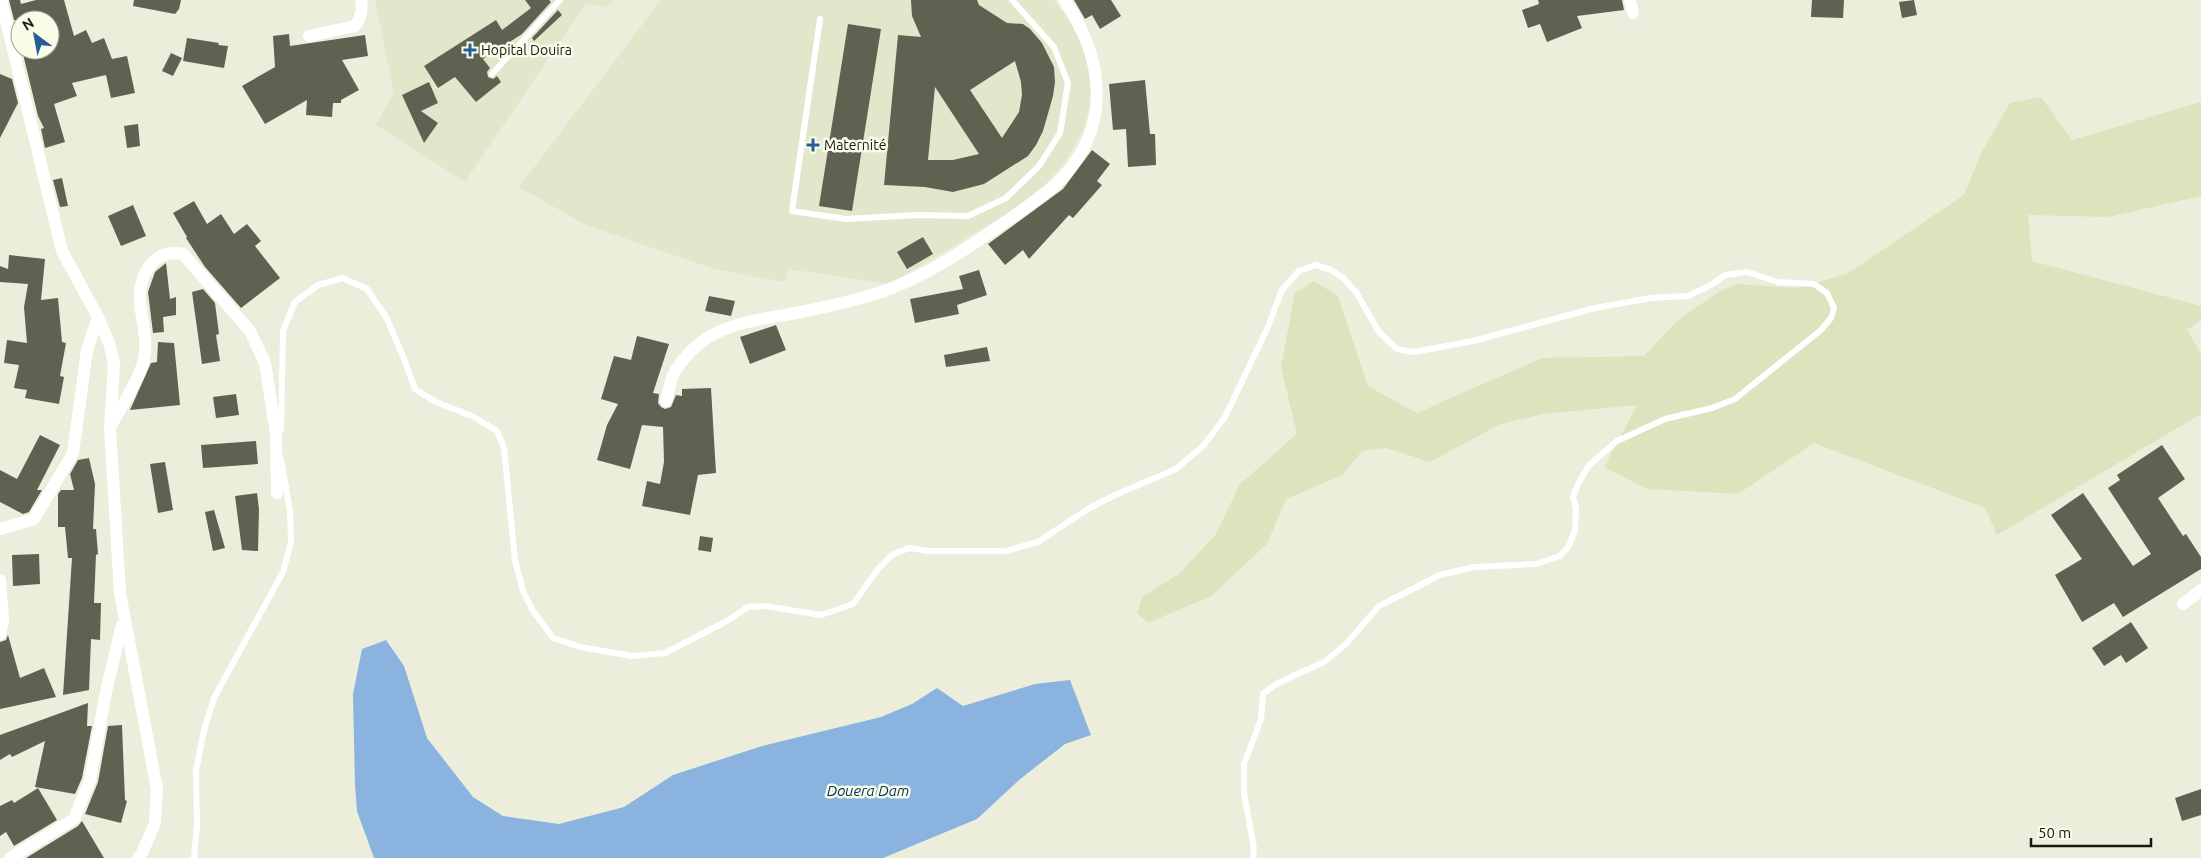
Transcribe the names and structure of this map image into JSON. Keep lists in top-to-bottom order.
{
  "water": ["Douera Dam"],
  "places": {
    "health": ["Hopital Douira", "Maternité"]
  },
  "scale_bar": "50 m",
  "north": "top left"
}
